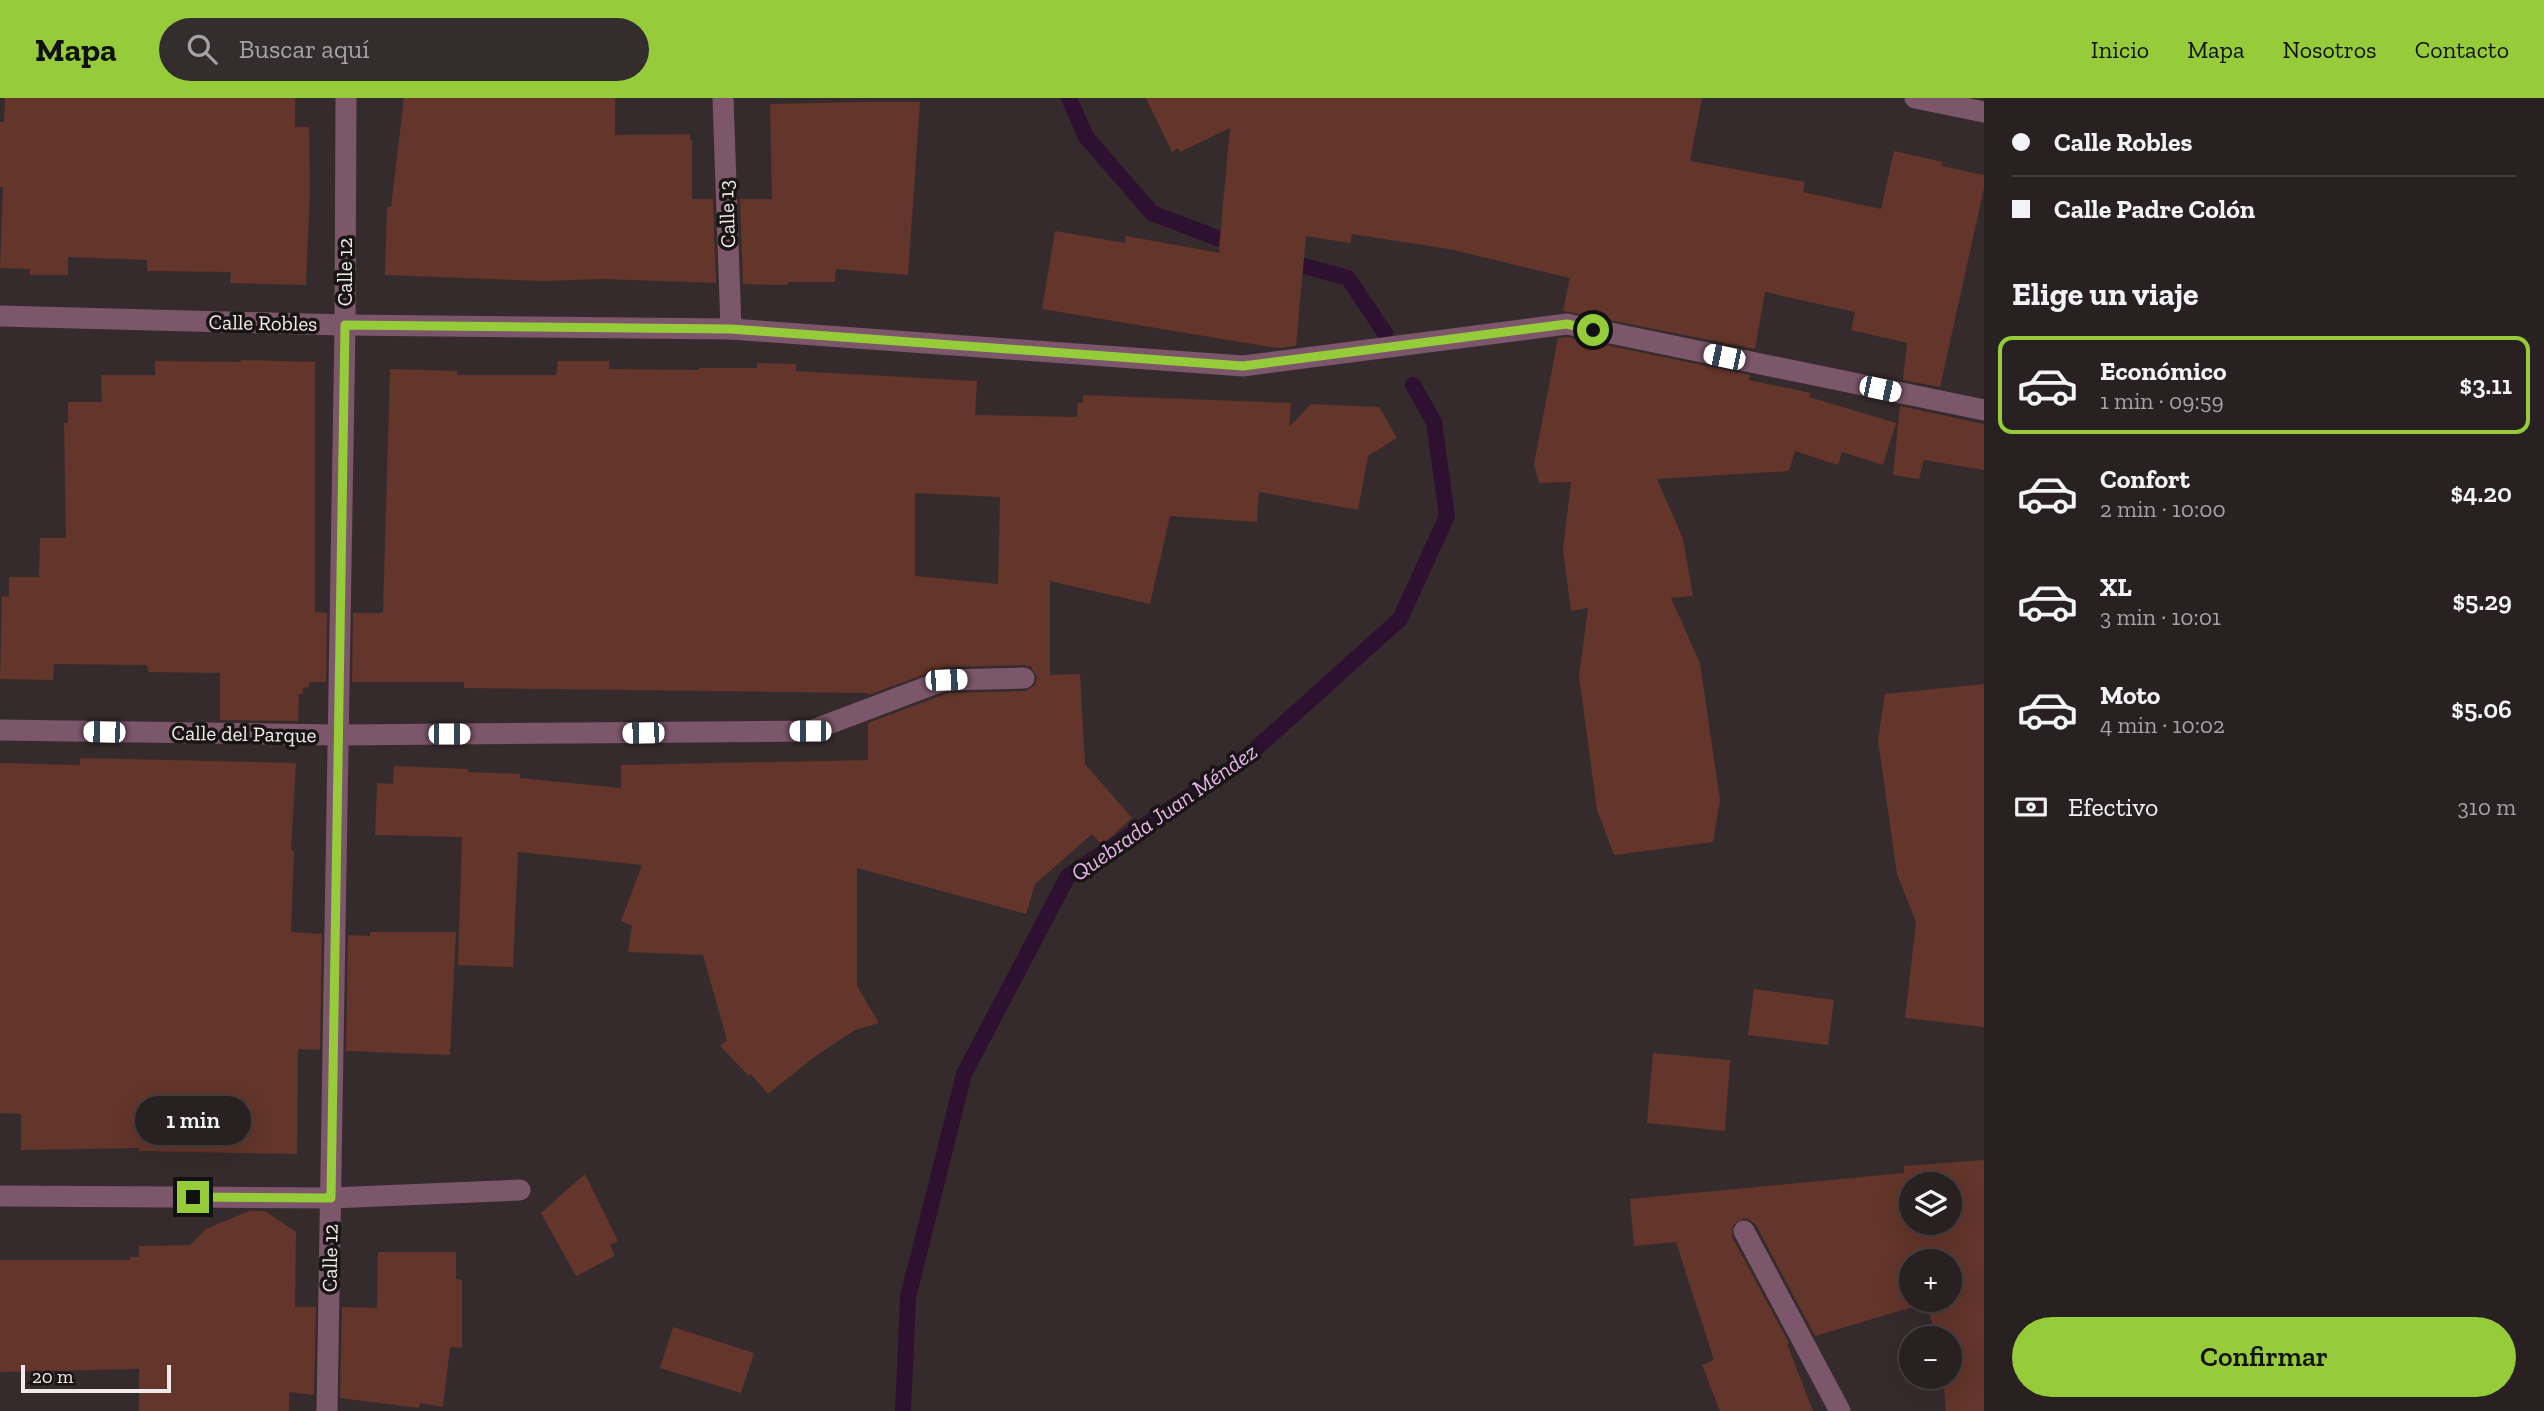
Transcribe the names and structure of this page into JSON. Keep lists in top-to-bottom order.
{
  "streets": {
    "street": [
      "Calle 13",
      "Calle 12",
      "Calle Robles",
      "Calle del Parque"
    ]
  },
  "crossings": [
    ["Calle 13", "Calle Robles"],
    ["Calle 12", "Calle Robles"],
    ["Calle 12", "Calle del Parque"]
  ],
  "water": ["Quebrada Juan Méndez"],
  "scale_bar": "20 m",
  "page": {
    "header": "Mapa",
    "search": "Buscar aquí",
    "nav": [
      "Inicio",
      "Mapa",
      "Nosotros",
      "Contacto"
    ],
    "banner": ["Calle Robles", "Calle Padre Colón"],
    "heading": "Elige un viaje",
    "list": [
      {
        "name": "Económico",
        "note": "1 min · 09:59",
        "value": "$3.11"
      },
      {
        "name": "Confort",
        "note": "2 min · 10:00",
        "value": "$4.20"
      },
      {
        "name": "XL",
        "note": "3 min · 10:01",
        "value": "$5.29"
      },
      {
        "name": "Moto",
        "note": "4 min · 10:02",
        "value": "$5.06"
      }
    ],
    "pay": ["Efectivo", "310 m"],
    "bubble": "1 min",
    "map_buttons": ["+", "−"],
    "buttons": "Confirmar",
    "scale": "20 m"
  }
}
